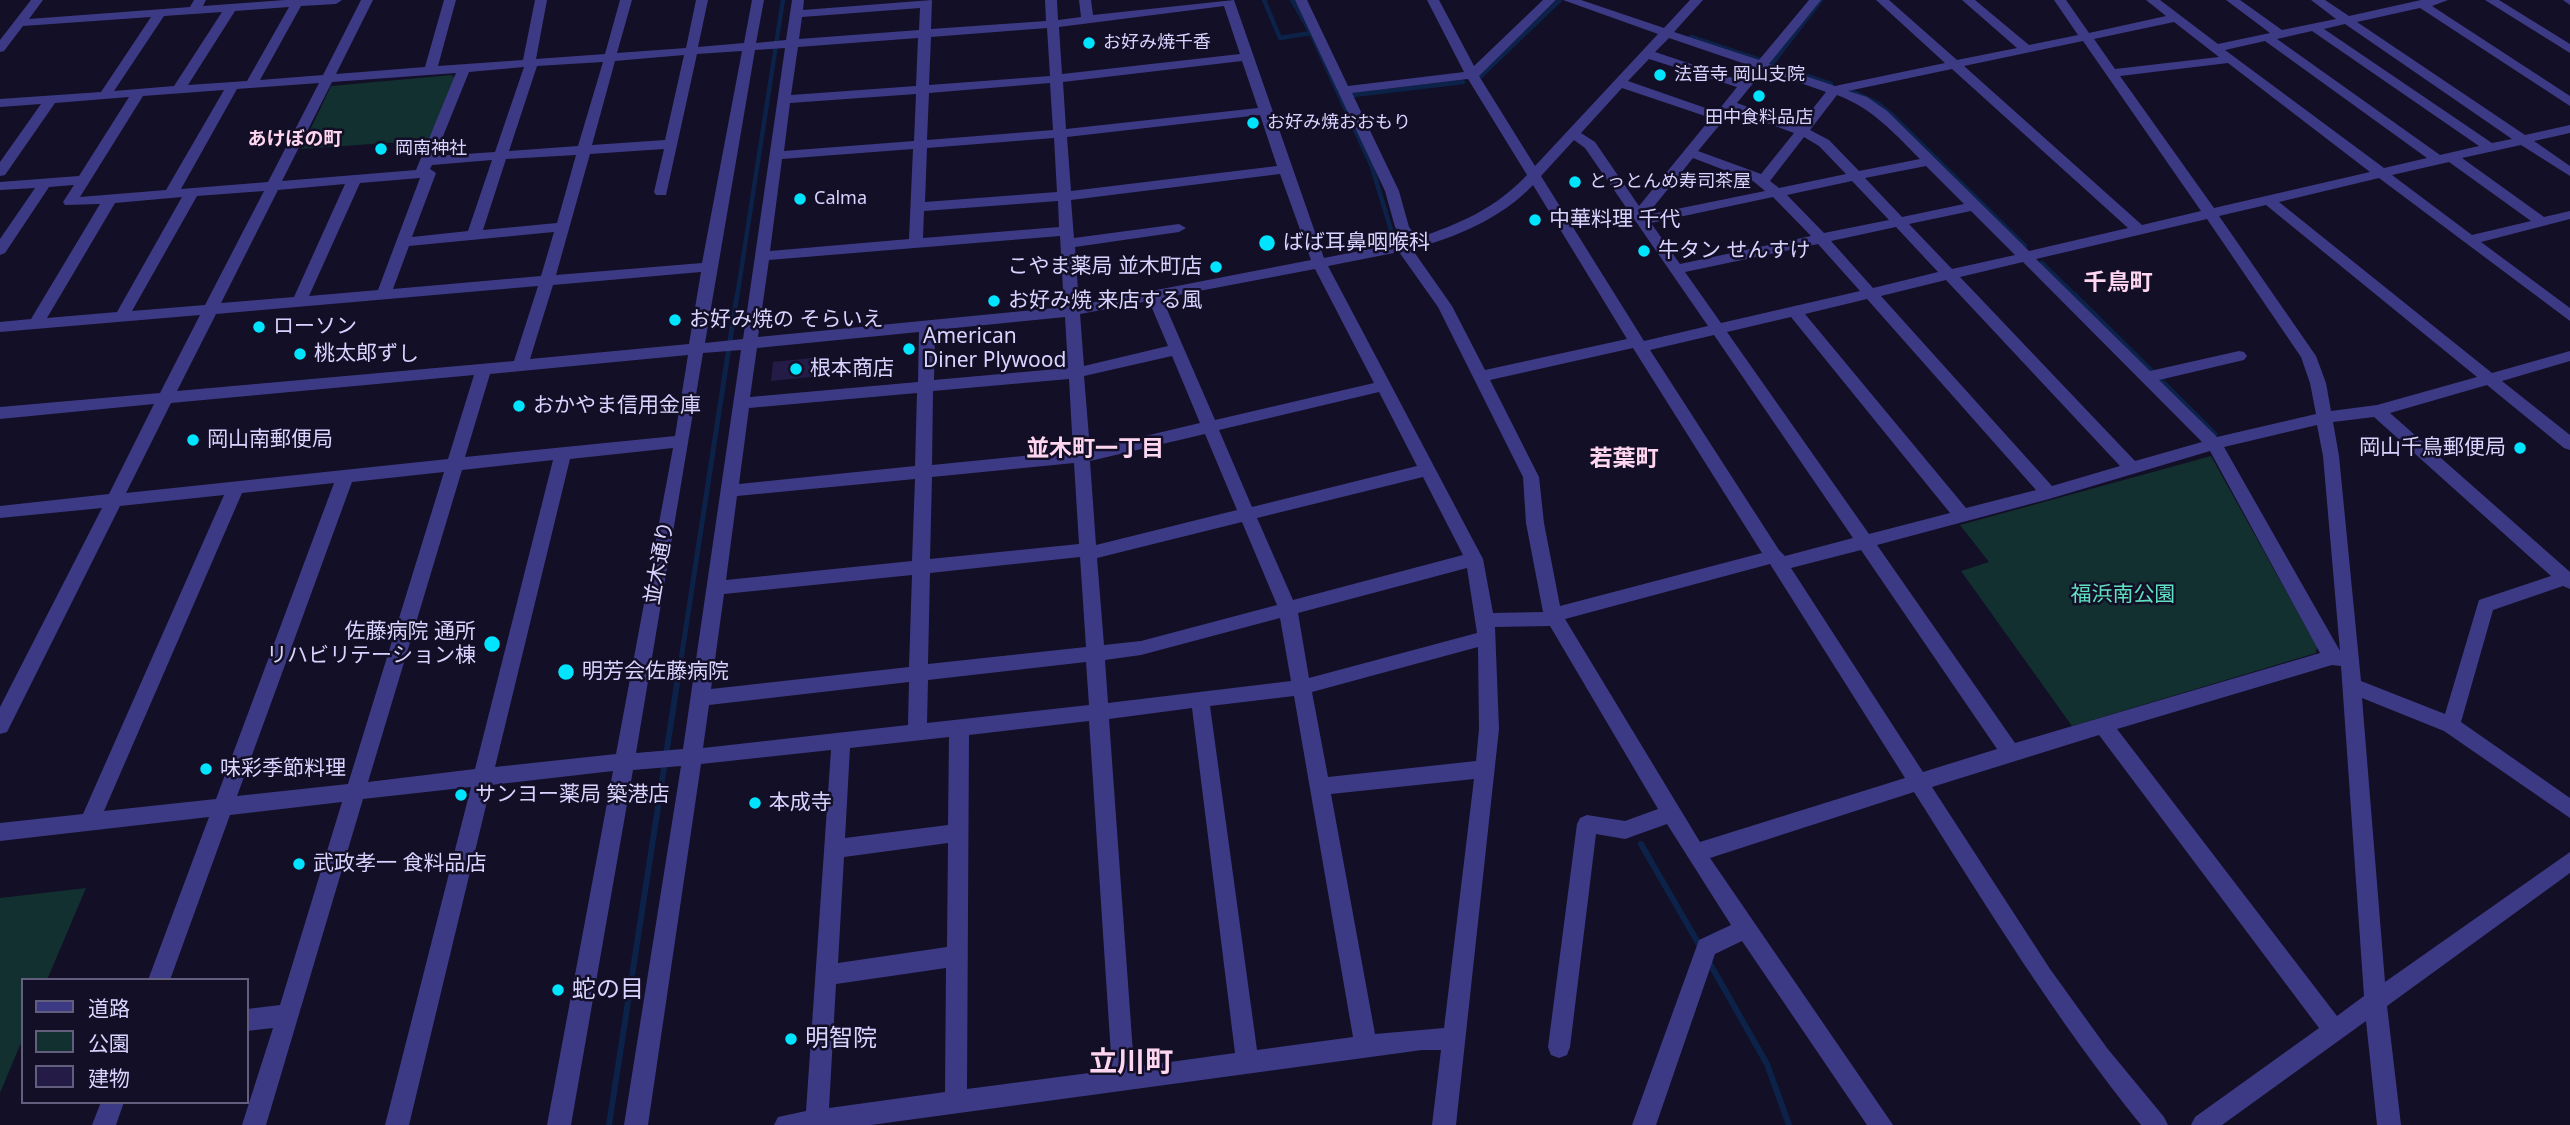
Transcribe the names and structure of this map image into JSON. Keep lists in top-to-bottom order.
{
  "streets": {
    "street": ["並木通り"]
  },
  "districts": [
    "あけぼの町",
    "千鳥町",
    "並木町一丁目",
    "若葉町",
    "立川町"
  ],
  "parks": ["福浜南公園"],
  "places": [
    "お好み焼千香",
    "法音寺 岡山支院",
    "田中食料品店",
    "お好み焼おおもり",
    "岡南神社",
    "とっとんめ寿司茶屋",
    "Calma",
    "中華料理 千代",
    "ばば耳鼻咽喉科",
    "牛タン せんすけ",
    "こやま薬局 並木町店",
    "お好み焼 来店する風",
    "お好み焼の そらいえ",
    "ローソン",
    "American Diner Plywood",
    "桃太郎ずし",
    "根本商店",
    "おかやま信用金庫",
    "岡山南郵便局",
    "岡山千鳥郵便局",
    "佐藤病院 通所 リハビリテーション棟",
    "明芳会佐藤病院",
    "味彩季節料理",
    "サンヨー薬局 築港店",
    "本成寺",
    "武政孝一 食料品店",
    "蛇の目",
    "明智院"
  ],
  "legend": ["道路", "公園", "建物"]
}
